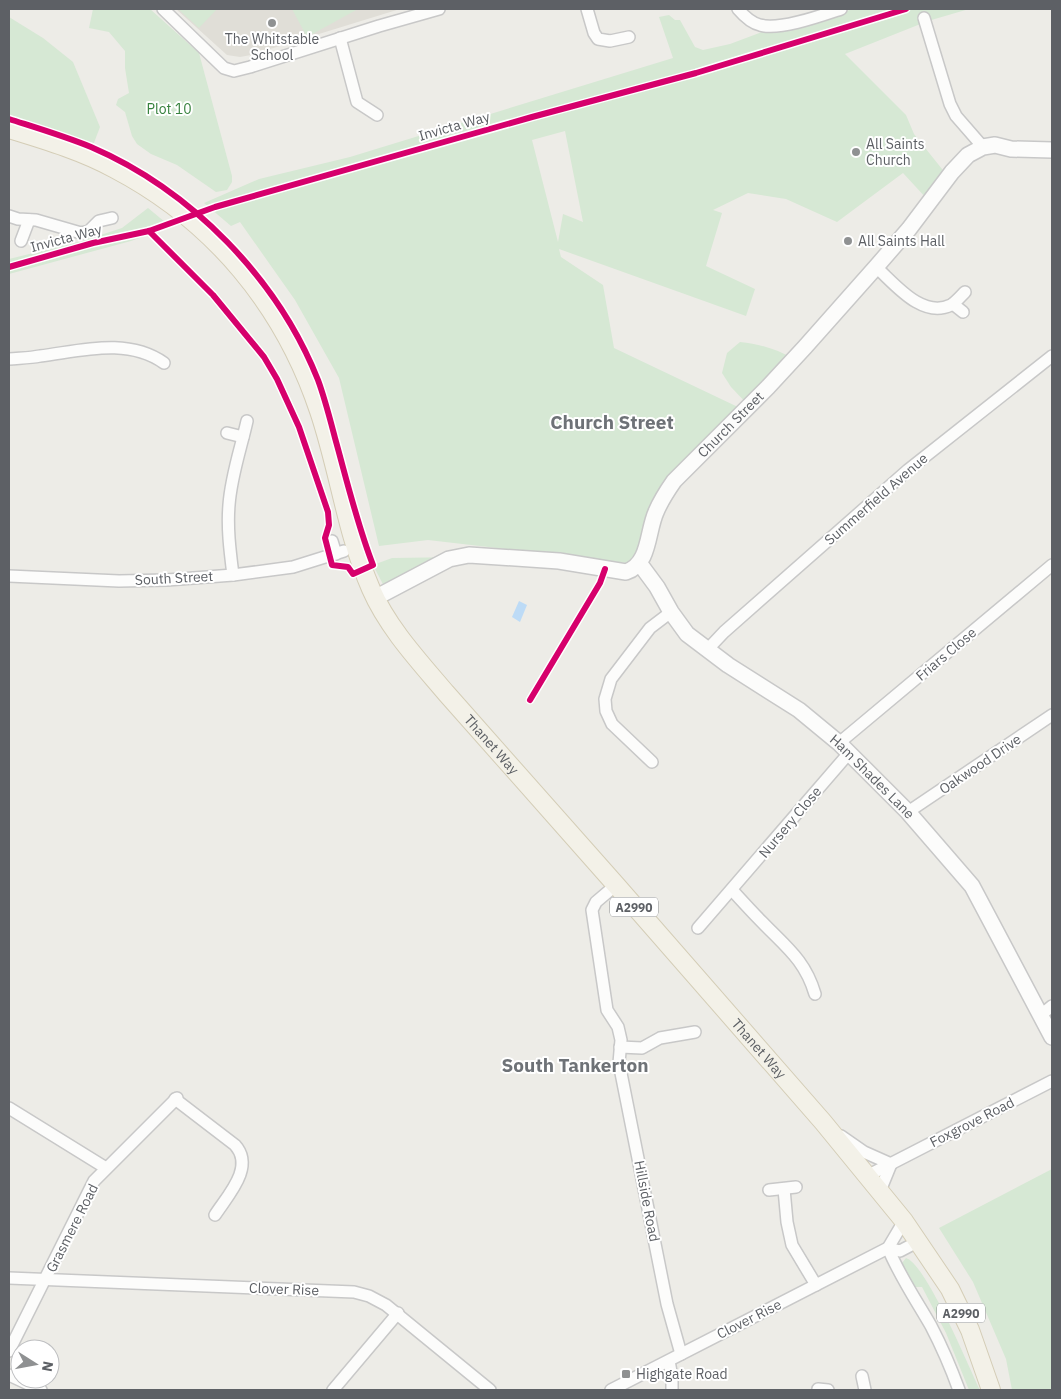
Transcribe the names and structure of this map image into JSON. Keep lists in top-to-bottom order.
{
  "streets": {
    "main road": ["Thanet Way", "A2990"],
    "street": [
      "Church Street",
      "Summerfield Avenue",
      "South Street",
      "Friars Close",
      "Oakwood Drive",
      "Ham Shades Lane",
      "Nursery Close",
      "Foxgrove Road",
      "Hillside Road",
      "Grasmere Road",
      "Clover Rise"
    ],
    "cycle path": ["Invicta Way"]
  },
  "crossings": [
    ["Church Street", "Ham Shades Lane"],
    ["Summerfield Avenue", "Ham Shades Lane"],
    ["Friars Close", "Ham Shades Lane"],
    ["Friars Close", "Nursery Close"],
    ["Thanet Way", "Foxgrove Road"],
    ["Thanet Way", "Hillside Road"],
    ["Thanet Way", "Clover Rise"],
    ["Oakwood Drive", "Ham Shades Lane"],
    ["Ham Shades Lane", "Nursery Close"],
    ["Hillside Road", "Clover Rise"],
    ["Grasmere Road", "Clover Rise"]
  ],
  "districts": ["Church Street", "South Tankerton"],
  "parks": ["Plot 10"],
  "places": {
    "other": ["The Whitstable School", "All Saints Church", "All Saints Hall"],
    "transit": ["Highgate Road"]
  },
  "north": "right"
}
